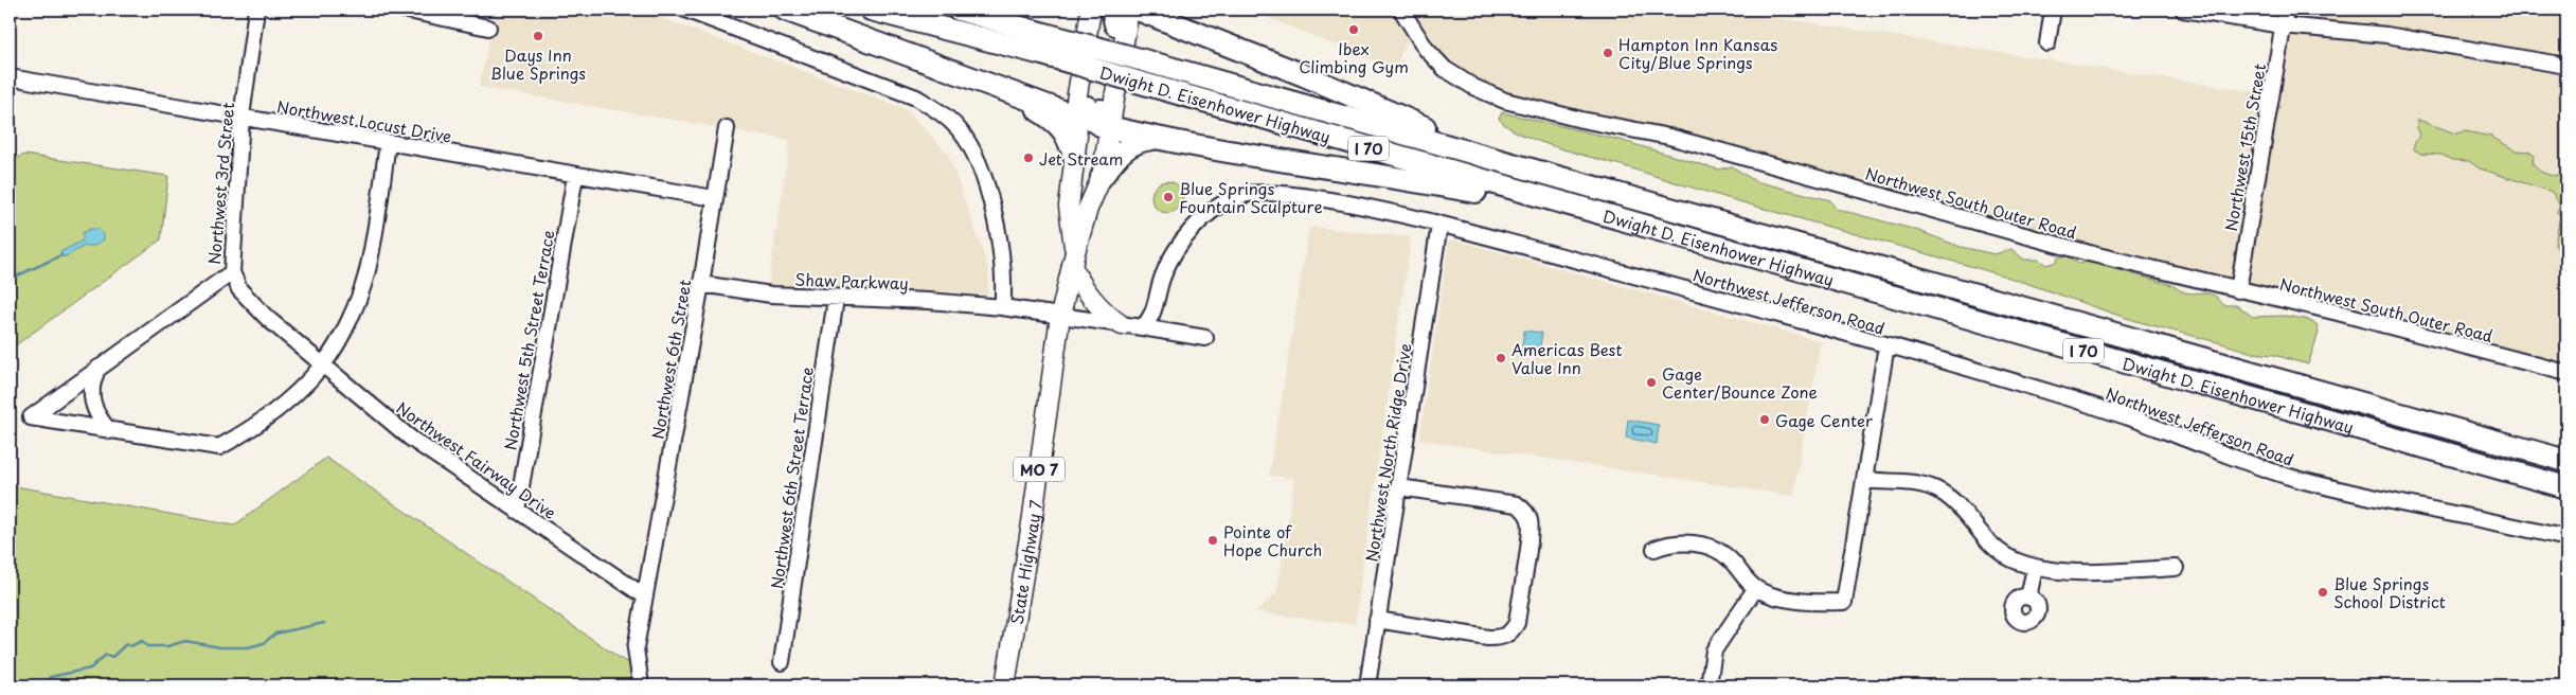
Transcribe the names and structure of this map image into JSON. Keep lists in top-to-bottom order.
{
  "streets": {
    "highway": ["Dwight D. Eisenhower Highway", "I 70"],
    "main road": ["MO 7", "State Highway 7"],
    "street": [
      "Northwest Locust Drive",
      "Northwest 15th Street",
      "Northwest 3rd Street",
      "Northwest South Outer Road",
      "Shaw Parkway",
      "Northwest Jefferson Road",
      "Northwest 5th Street Terrace",
      "Northwest 6th Street",
      "Northwest North Ridge Drive",
      "Northwest Fairway Drive",
      "Northwest 6th Street Terrace"
    ]
  },
  "crossings": [
    ["Northwest Locust Drive", "Northwest 3rd Street"],
    ["Northwest Locust Drive", "Northwest 5th Street Terrace"],
    ["Northwest Locust Drive", "Northwest 6th Street"],
    ["Northwest 15th Street", "Northwest South Outer Road"],
    ["Northwest 3rd Street", "Northwest Fairway Drive"],
    ["Shaw Parkway", "Northwest 6th Street"],
    ["Shaw Parkway", "Northwest 6th Street Terrace"],
    ["Shaw Parkway", "State Highway 7"],
    ["Northwest Jefferson Road", "Northwest North Ridge Drive"],
    ["Northwest 5th Street Terrace", "Northwest Fairway Drive"],
    ["Northwest 6th Street", "Northwest Fairway Drive"],
    ["MO 7", "State Highway 7"]
  ],
  "places": [
    "Ibex Climbing Gym",
    "Days Inn Blue Springs",
    "Hampton Inn Kansas City/Blue Springs",
    "Jet Stream",
    "Blue Springs Fountain Sculpture",
    "Americas Best Value Inn",
    "Gage Center/Bounce Zone",
    "Gage Center",
    "Pointe of Hope Church",
    "Blue Springs School District"
  ]
}
